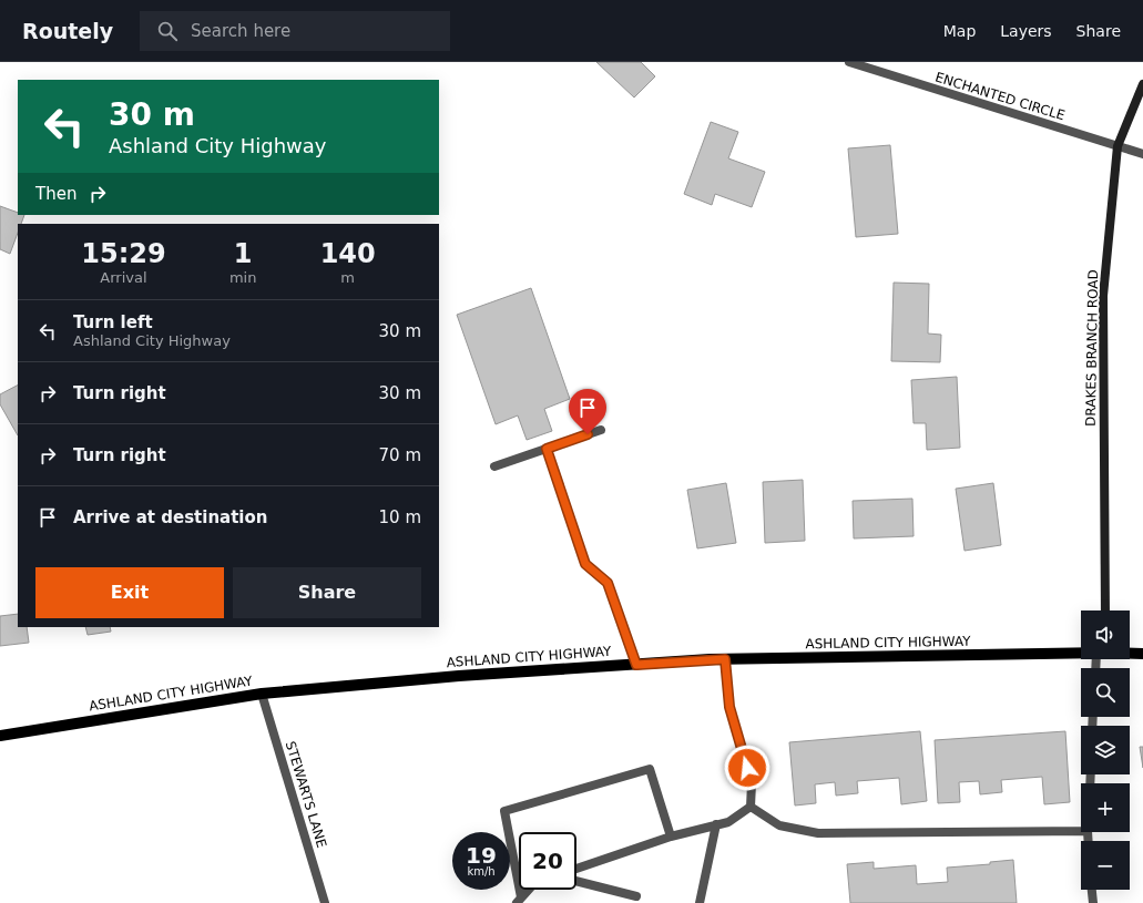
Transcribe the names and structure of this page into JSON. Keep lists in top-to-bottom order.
{
  "streets": {
    "main road": ["ASHLAND CITY HIGHWAY"],
    "street": ["ENCHANTED CIRCLE", "DRAKES BRANCH ROAD", "STEWARTS LANE"]
  },
  "crossings": [
    ["ENCHANTED CIRCLE", "DRAKES BRANCH ROAD"],
    ["ASHLAND CITY HIGHWAY", "STEWARTS LANE"]
  ],
  "page": {
    "header": "Routely",
    "search": "Search here",
    "nav": ["Map", "Layers", "Share"],
    "turn": ["30 m", "Ashland City Highway"],
    "then": "Then",
    "eta": [
      "15:29",
      "Arrival",
      "1",
      "min",
      "140",
      "m"
    ],
    "list": [
      {
        "name": "Turn left",
        "note": "Ashland City Highway",
        "value": "30 m"
      },
      {
        "name": "Turn right",
        "value": "30 m"
      },
      {
        "name": "Turn right",
        "value": "70 m"
      },
      {
        "name": "Arrive at destination",
        "value": "10 m"
      }
    ],
    "buttons": ["Exit", "Share"],
    "map_buttons": ["+", "−"],
    "speed": "19 km/h",
    "limit": "20"
  }
}
